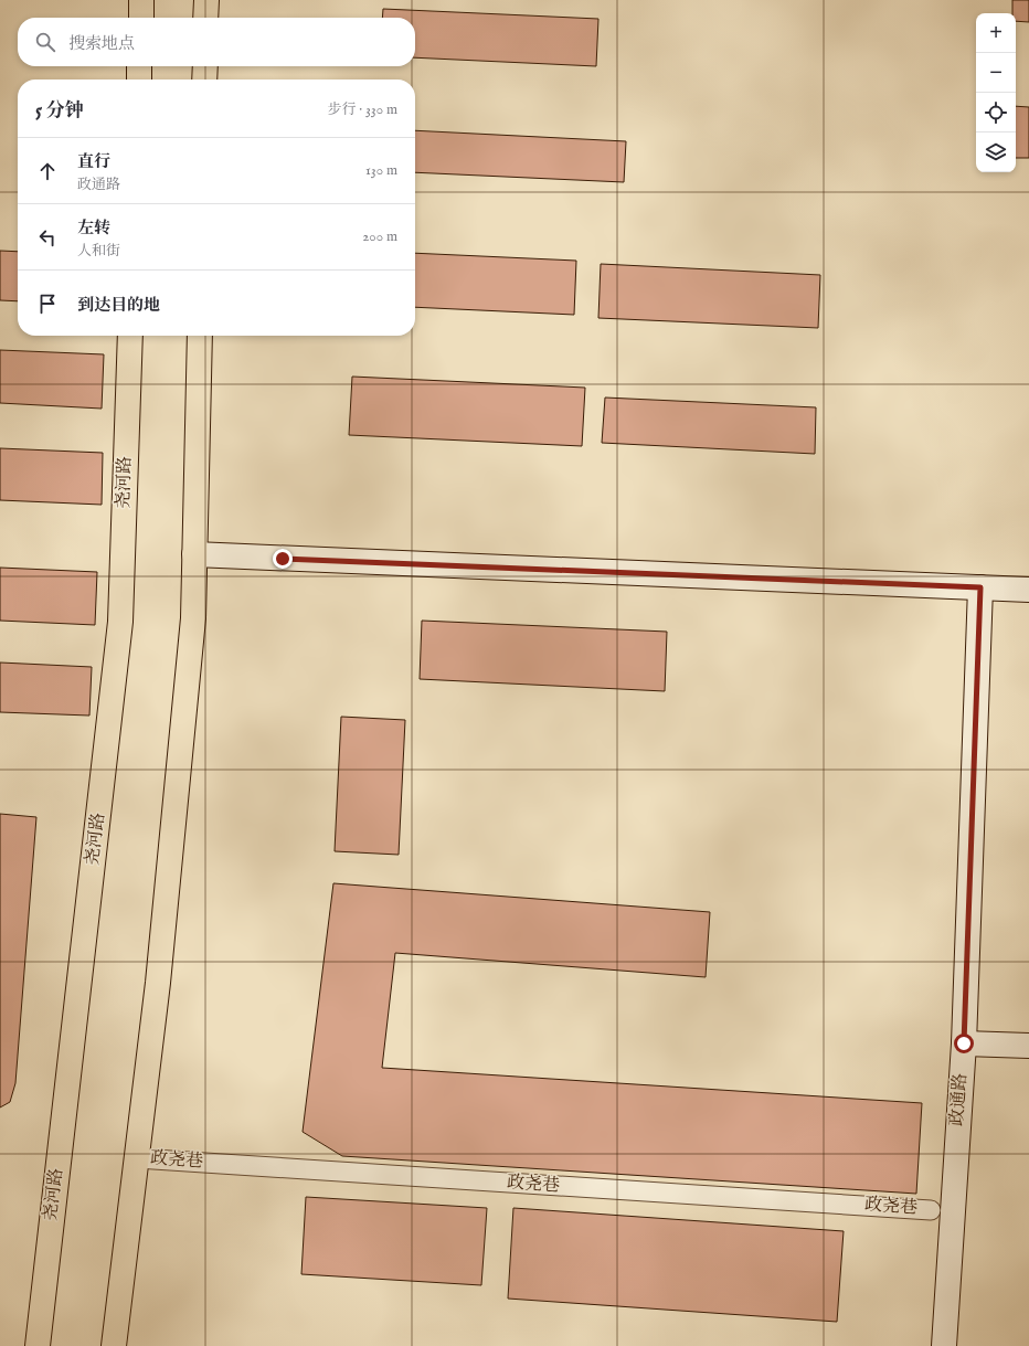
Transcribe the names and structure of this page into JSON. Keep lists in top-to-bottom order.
{
  "streets": {
    "main road": ["尧河路"],
    "street": ["政通路", "政尧巷"]
  },
  "page": {
    "map_buttons": ["+", "−"],
    "search": "搜索地点",
    "heading": ["5 分钟", "步行 · 330 m"],
    "list": [
      ["直行", "政通路", "130 m"],
      ["左转", "人和街", "200 m"],
      "到达目的地"
    ]
  }
}
